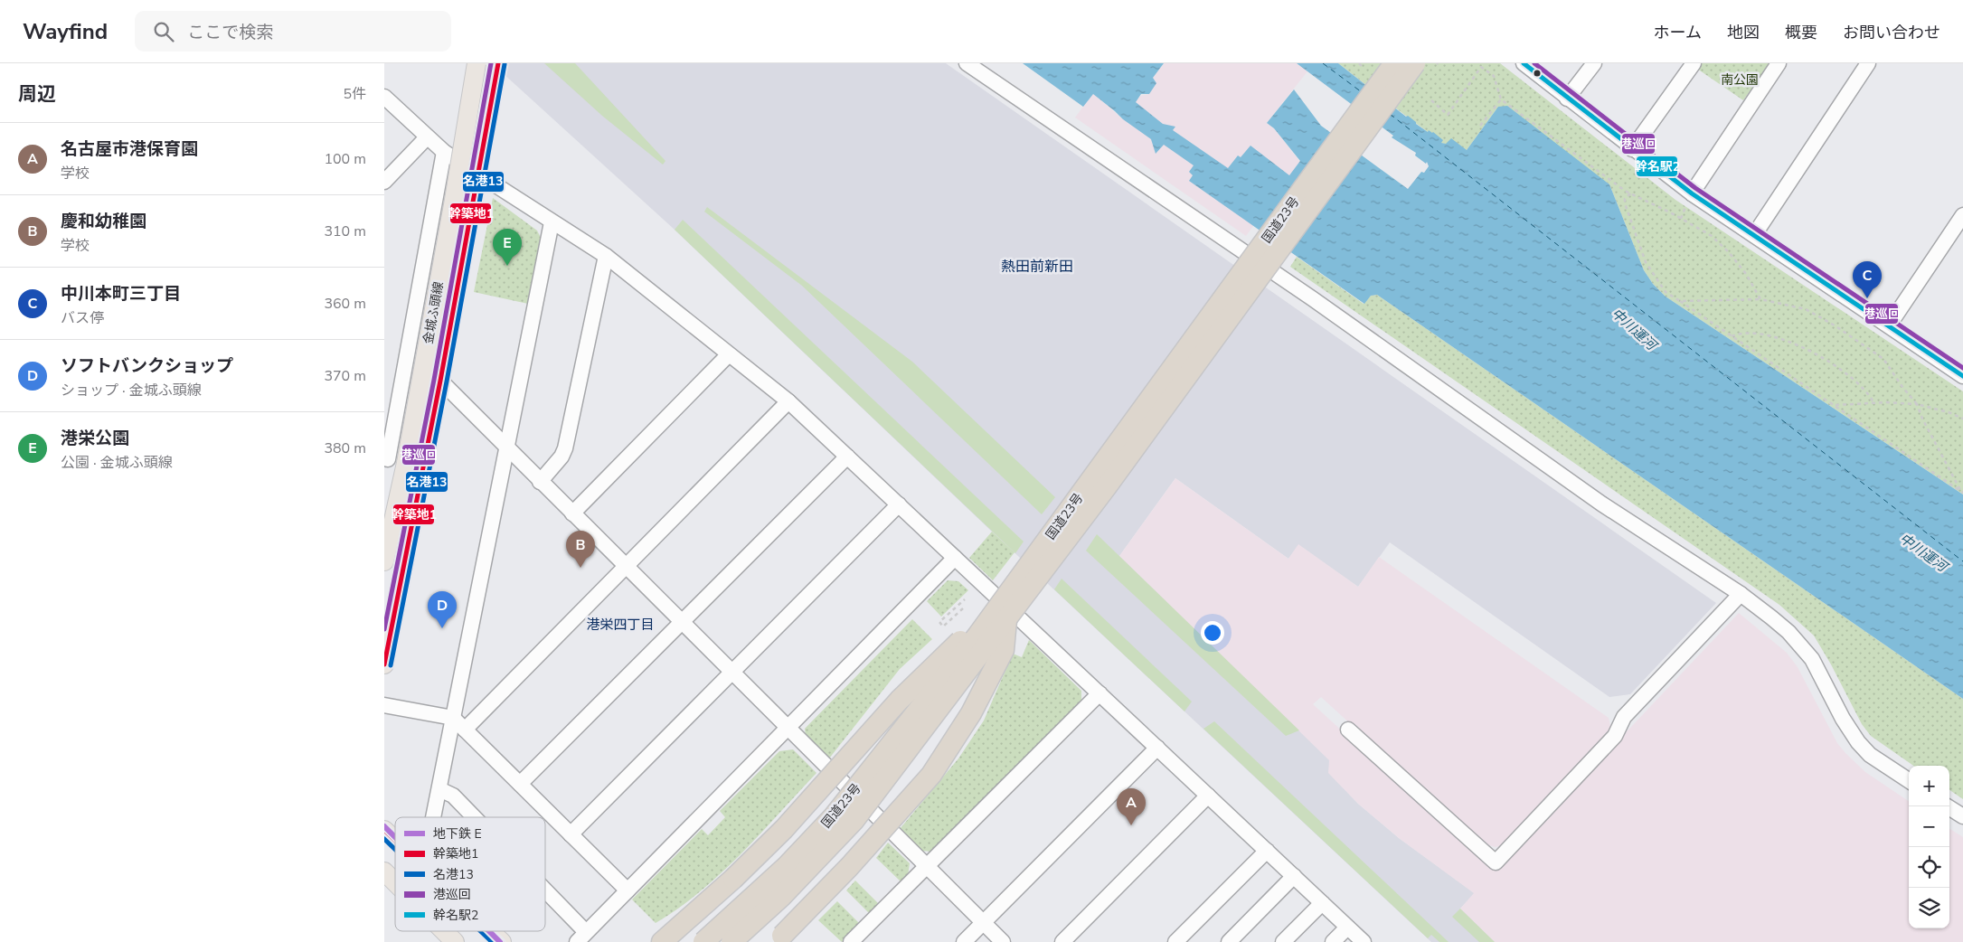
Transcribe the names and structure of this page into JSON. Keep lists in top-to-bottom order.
{
  "streets": {
    "highway": ["国道23号"],
    "main road": ["金城ふ頭線"]
  },
  "districts": ["熱田前新田", "港栄四丁目"],
  "water": ["中川運河"],
  "parks": ["南公園"],
  "lines": [
    "transit line 幹築地1",
    "transit line 港巡回",
    "transit line 幹名駅2",
    "transit line 名港13",
    "metro line E"
  ],
  "legend": [
    "地下鉄 E",
    "幹築地1",
    "名港13",
    "港巡回",
    "幹名駅2"
  ],
  "page": {
    "header": "Wayfind",
    "search": "ここで検索",
    "nav": [
      "ホーム",
      "地図",
      "概要",
      "お問い合わせ"
    ],
    "heading": ["周辺", "5件"],
    "list": [
      {
        "mark": "A",
        "name": "名古屋市港保育園",
        "note": "学校",
        "value": "100 m"
      },
      {
        "mark": "B",
        "name": "慶和幼稚園",
        "note": "学校",
        "value": "310 m"
      },
      {
        "mark": "C",
        "name": "中川本町三丁目",
        "note": "バス停",
        "value": "360 m"
      },
      {
        "mark": "D",
        "name": "ソフトバンクショップ",
        "note": "ショップ · 金城ふ頭線",
        "value": "370 m"
      },
      {
        "mark": "E",
        "name": "港栄公園",
        "note": "公園 · 金城ふ頭線",
        "value": "380 m"
      }
    ],
    "pins": [
      "E",
      "C",
      "B",
      "D",
      "A"
    ],
    "map_buttons": ["+", "−"]
  }
}
